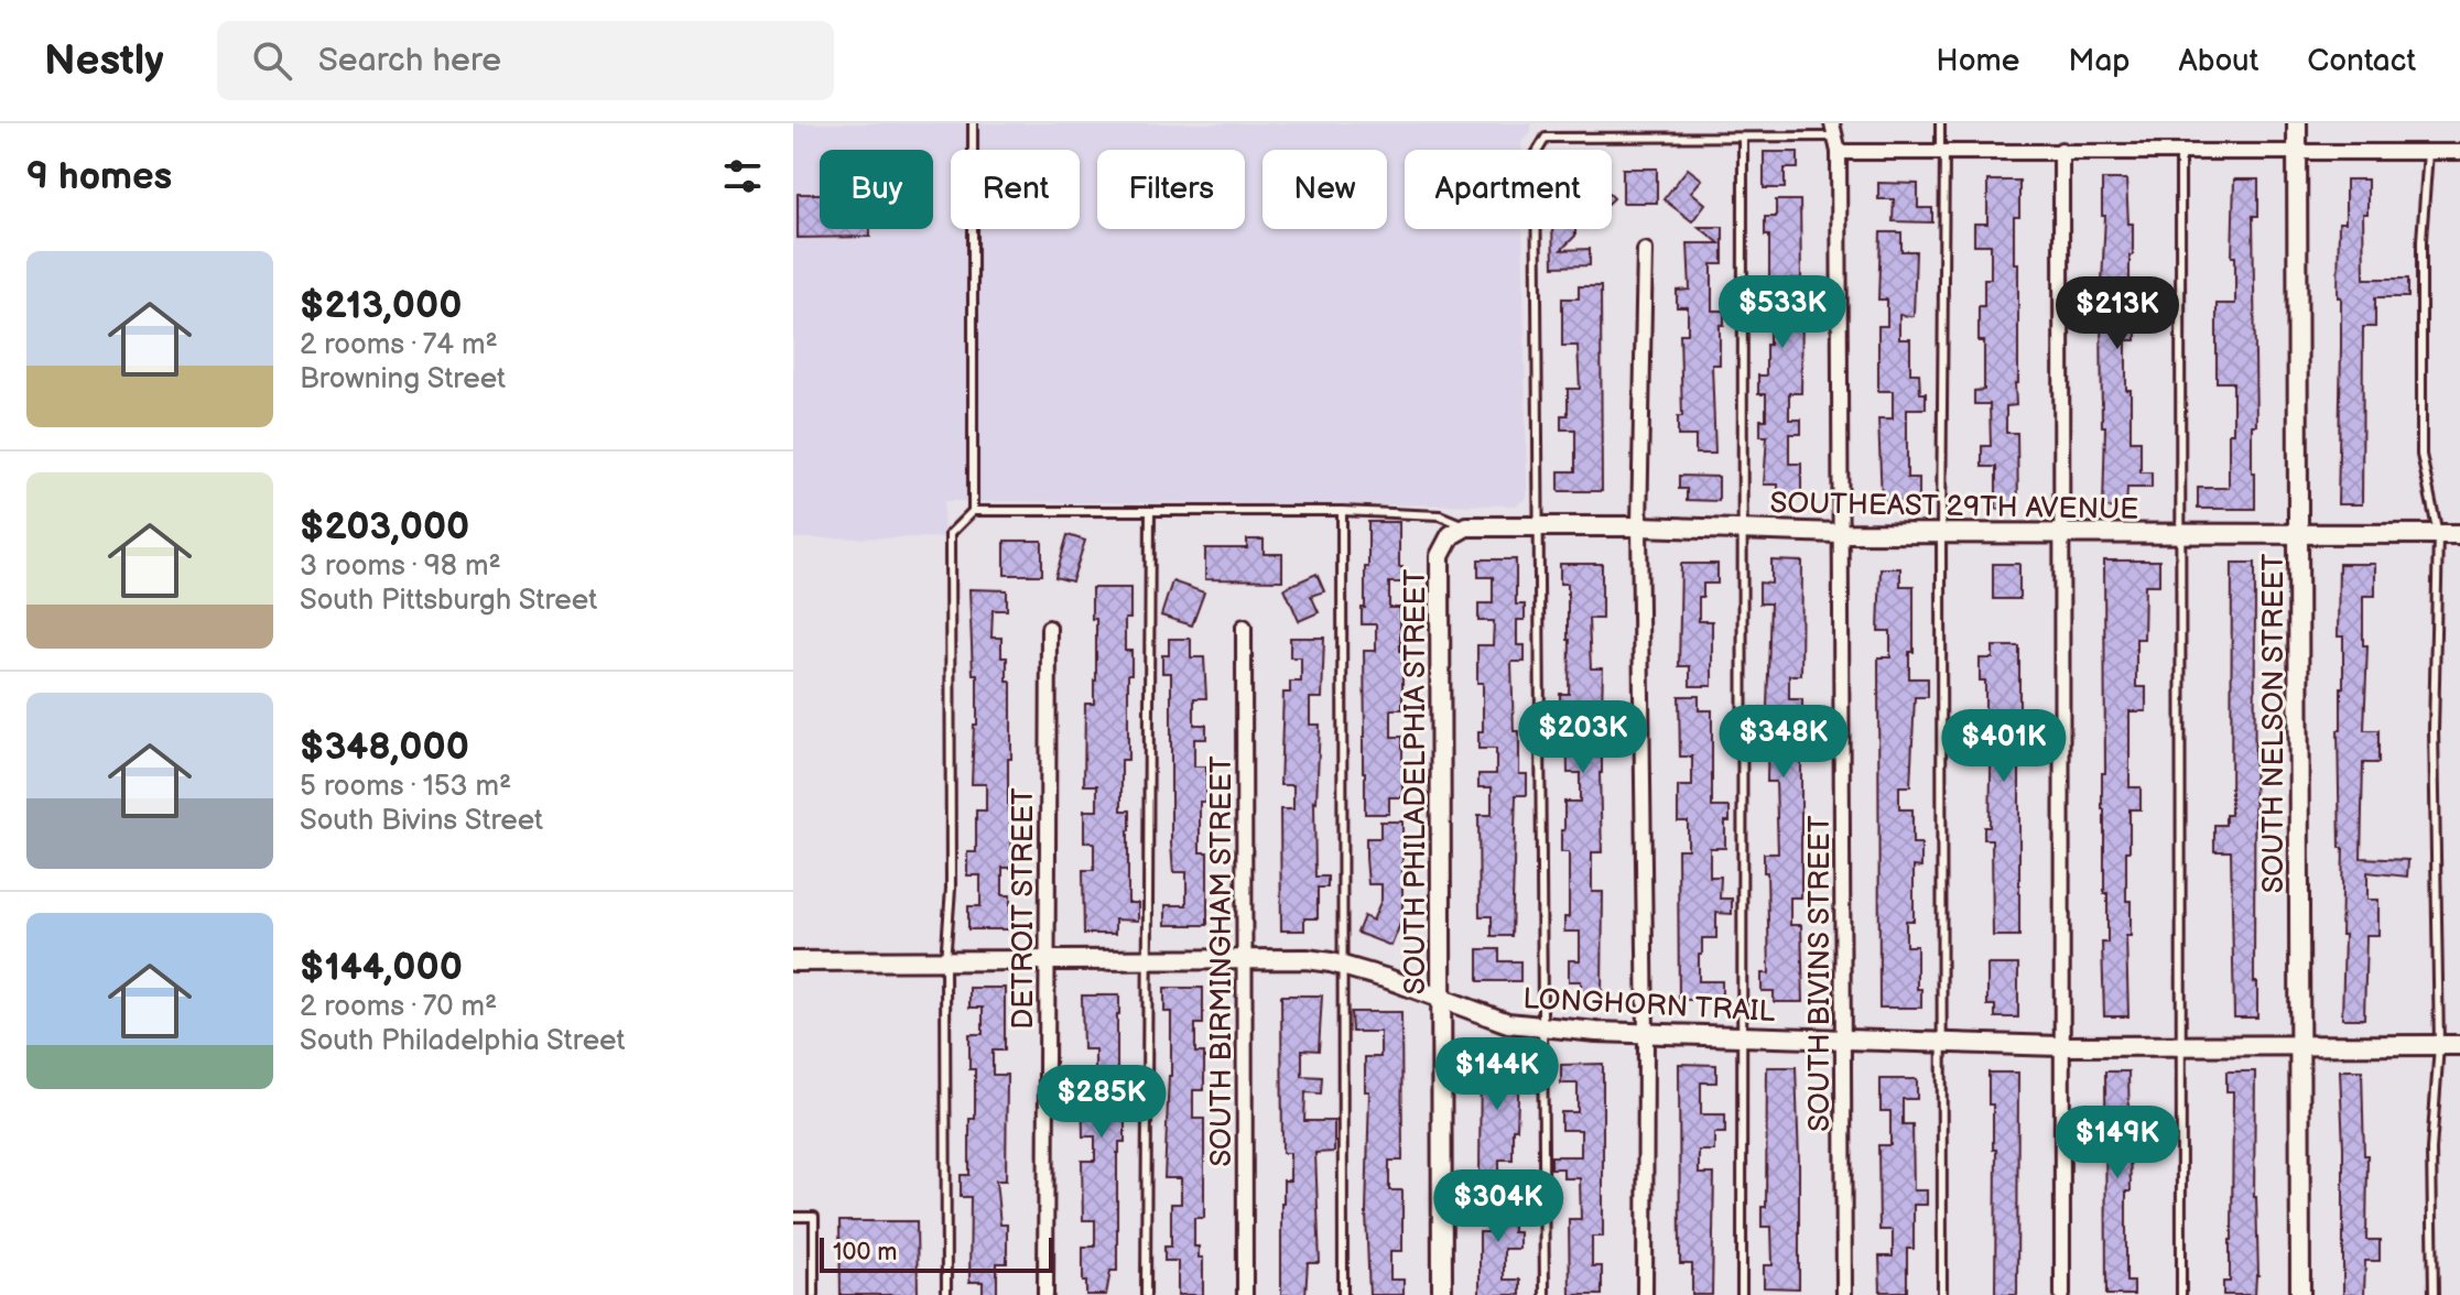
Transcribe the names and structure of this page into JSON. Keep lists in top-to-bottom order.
{
  "streets": {
    "street": [
      "SOUTHEAST 29TH AVENUE",
      "SOUTH NELSON STREET",
      "SOUTH PHILADELPHIA STREET",
      "DETROIT STREET",
      "SOUTH BIRMINGHAM STREET",
      "SOUTH BIVINS STREET",
      "LONGHORN TRAIL"
    ]
  },
  "crossings": [
    ["SOUTHEAST 29TH AVENUE", "SOUTH NELSON STREET"],
    ["SOUTHEAST 29TH AVENUE", "SOUTH PHILADELPHIA STREET"],
    ["SOUTHEAST 29TH AVENUE", "SOUTH BIVINS STREET"],
    ["SOUTH NELSON STREET", "LONGHORN TRAIL"],
    ["SOUTH PHILADELPHIA STREET", "LONGHORN TRAIL"],
    ["DETROIT STREET", "LONGHORN TRAIL"],
    ["SOUTH BIRMINGHAM STREET", "LONGHORN TRAIL"],
    ["SOUTH BIVINS STREET", "LONGHORN TRAIL"]
  ],
  "scale_bar": "100 m",
  "page": {
    "header": "Nestly",
    "search": "Search here",
    "nav": [
      "Home",
      "Map",
      "About",
      "Contact"
    ],
    "heading": "9 homes",
    "chip": [
      "Buy",
      "Rent",
      "Filters",
      "New",
      "Apartment"
    ],
    "list": [
      {
        "name": "$213,000",
        "note": "2 rooms · 74 m² · Browning Street"
      },
      {
        "name": "$203,000",
        "note": "3 rooms · 98 m² · South Pittsburgh Street"
      },
      {
        "name": "$348,000",
        "note": "5 rooms · 153 m² · South Bivins Street"
      },
      {
        "name": "$144,000",
        "note": "2 rooms · 70 m² · South Philadelphia Street"
      }
    ],
    "price": [
      "$533K",
      "$213K",
      "$203K",
      "$348K",
      "$401K",
      "$144K",
      "$285K",
      "$149K",
      "$304K"
    ],
    "scale": "100 m"
  }
}
